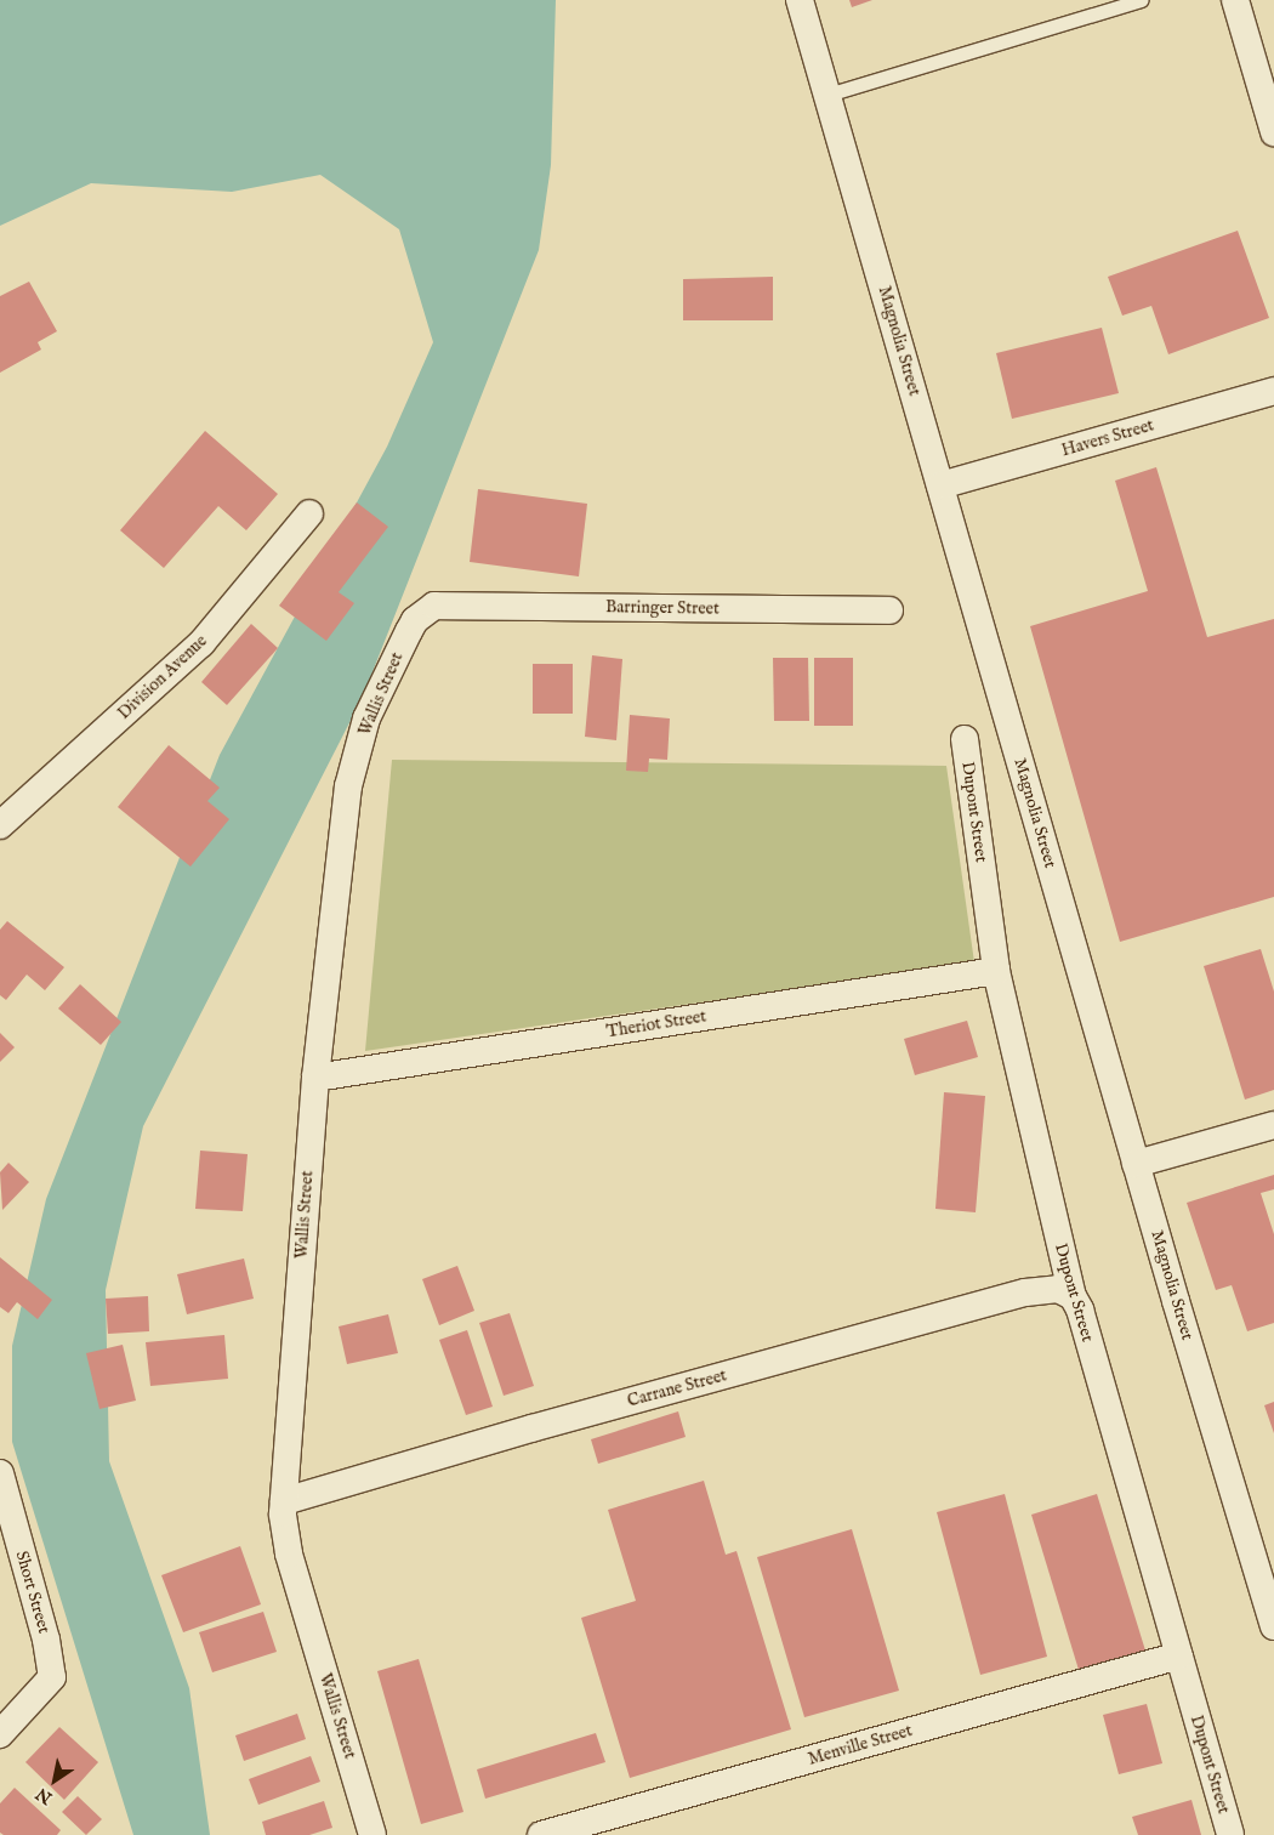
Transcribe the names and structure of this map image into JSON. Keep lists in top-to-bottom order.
{
  "streets": {
    "street": [
      "Magnolia Street",
      "Havers Street",
      "Barringer Street",
      "Division Avenue",
      "Wallis Street",
      "Dupont Street",
      "Theriot Street",
      "Carrane Street",
      "Short Street",
      "Menville Street"
    ]
  },
  "crossings": [
    ["Magnolia Street", "Havers Street"],
    ["Barringer Street", "Wallis Street"],
    ["Wallis Street", "Theriot Street"],
    ["Wallis Street", "Carrane Street"],
    ["Dupont Street", "Theriot Street"],
    ["Dupont Street", "Carrane Street"],
    ["Dupont Street", "Menville Street"]
  ],
  "north": "bottom left"
}
